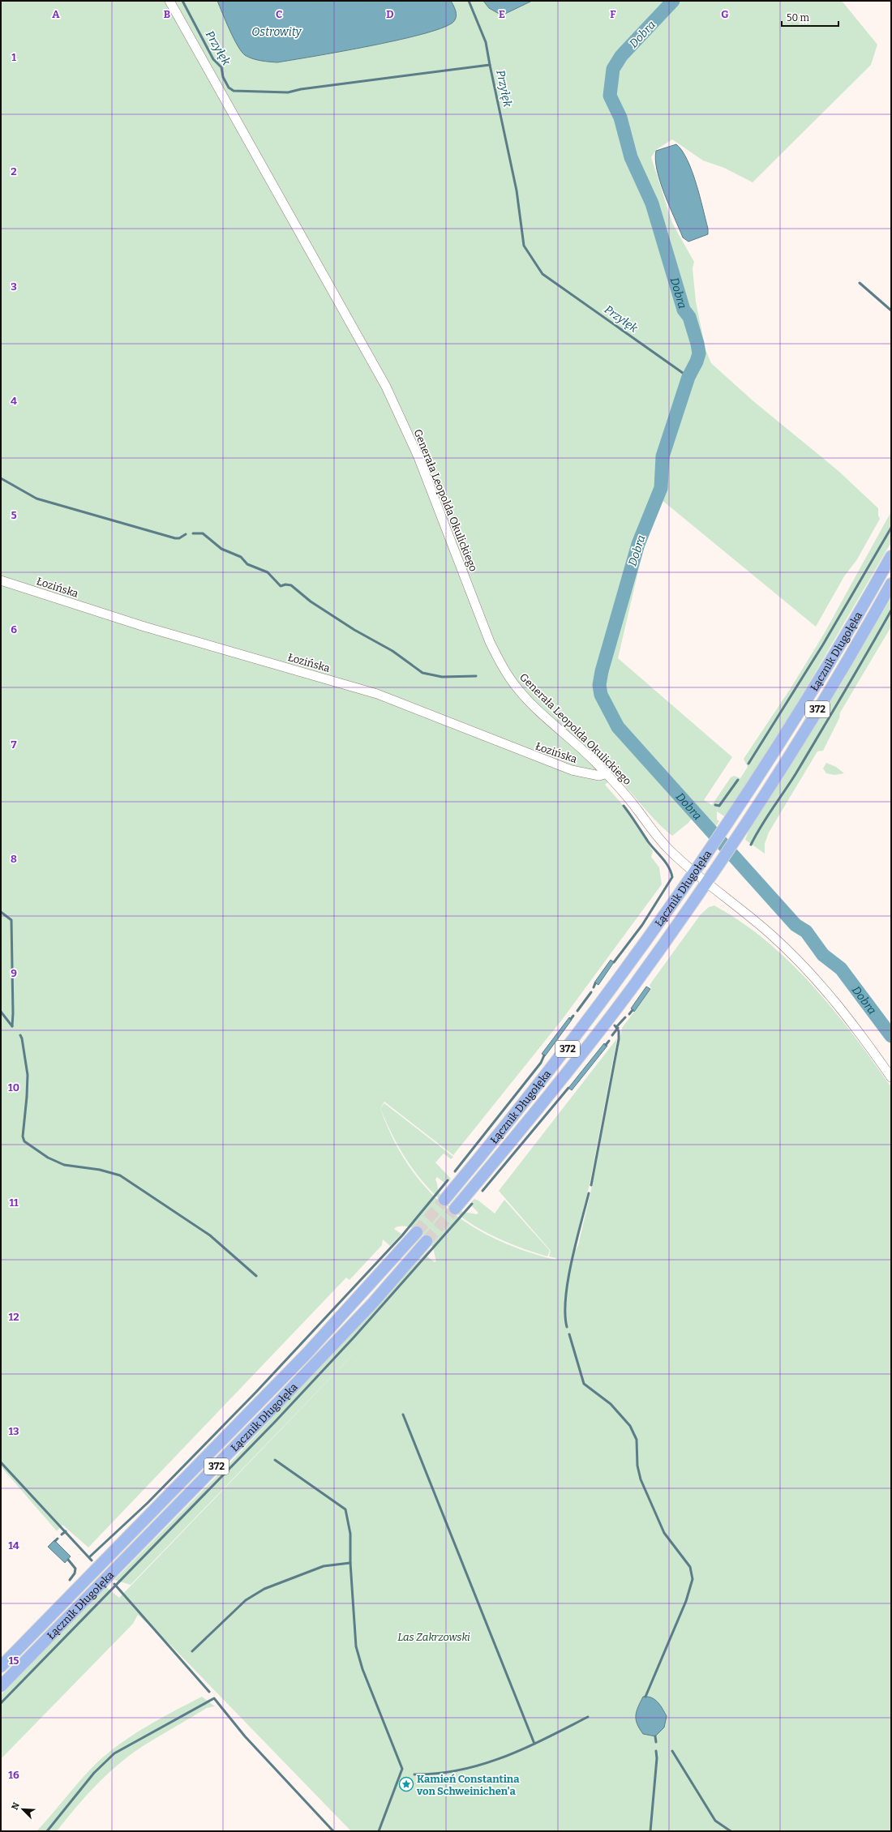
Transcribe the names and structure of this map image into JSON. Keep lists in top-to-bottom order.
{
  "streets": {
    "main road": ["Łącznik Długołęka", "372"],
    "street": ["Generała Leopolda Okulickiego", "Łozińska"]
  },
  "crossings": [
    ["Generała Leopolda Okulickiego", "Łozińska"],
    ["Generała Leopolda Okulickiego", "Łącznik Długołęka"]
  ],
  "water": ["Ostrowity", "Dobra", "Przyłęk"],
  "parks": ["Las Zakrzowski"],
  "places": {
    "place": ["Kamień Constantina von Schweinichen'a"]
  },
  "scale_bar": "50 m",
  "north": "top left",
  "grid": {
    "columns": [
      "A",
      "B",
      "C",
      "D",
      "E",
      "F",
      "G"
    ],
    "rows": [
      "1",
      "2",
      "3",
      "4",
      "5",
      "6",
      "7",
      "8",
      "9",
      "10",
      "11",
      "12",
      "13",
      "14",
      "15",
      "16"
    ]
  }
}
